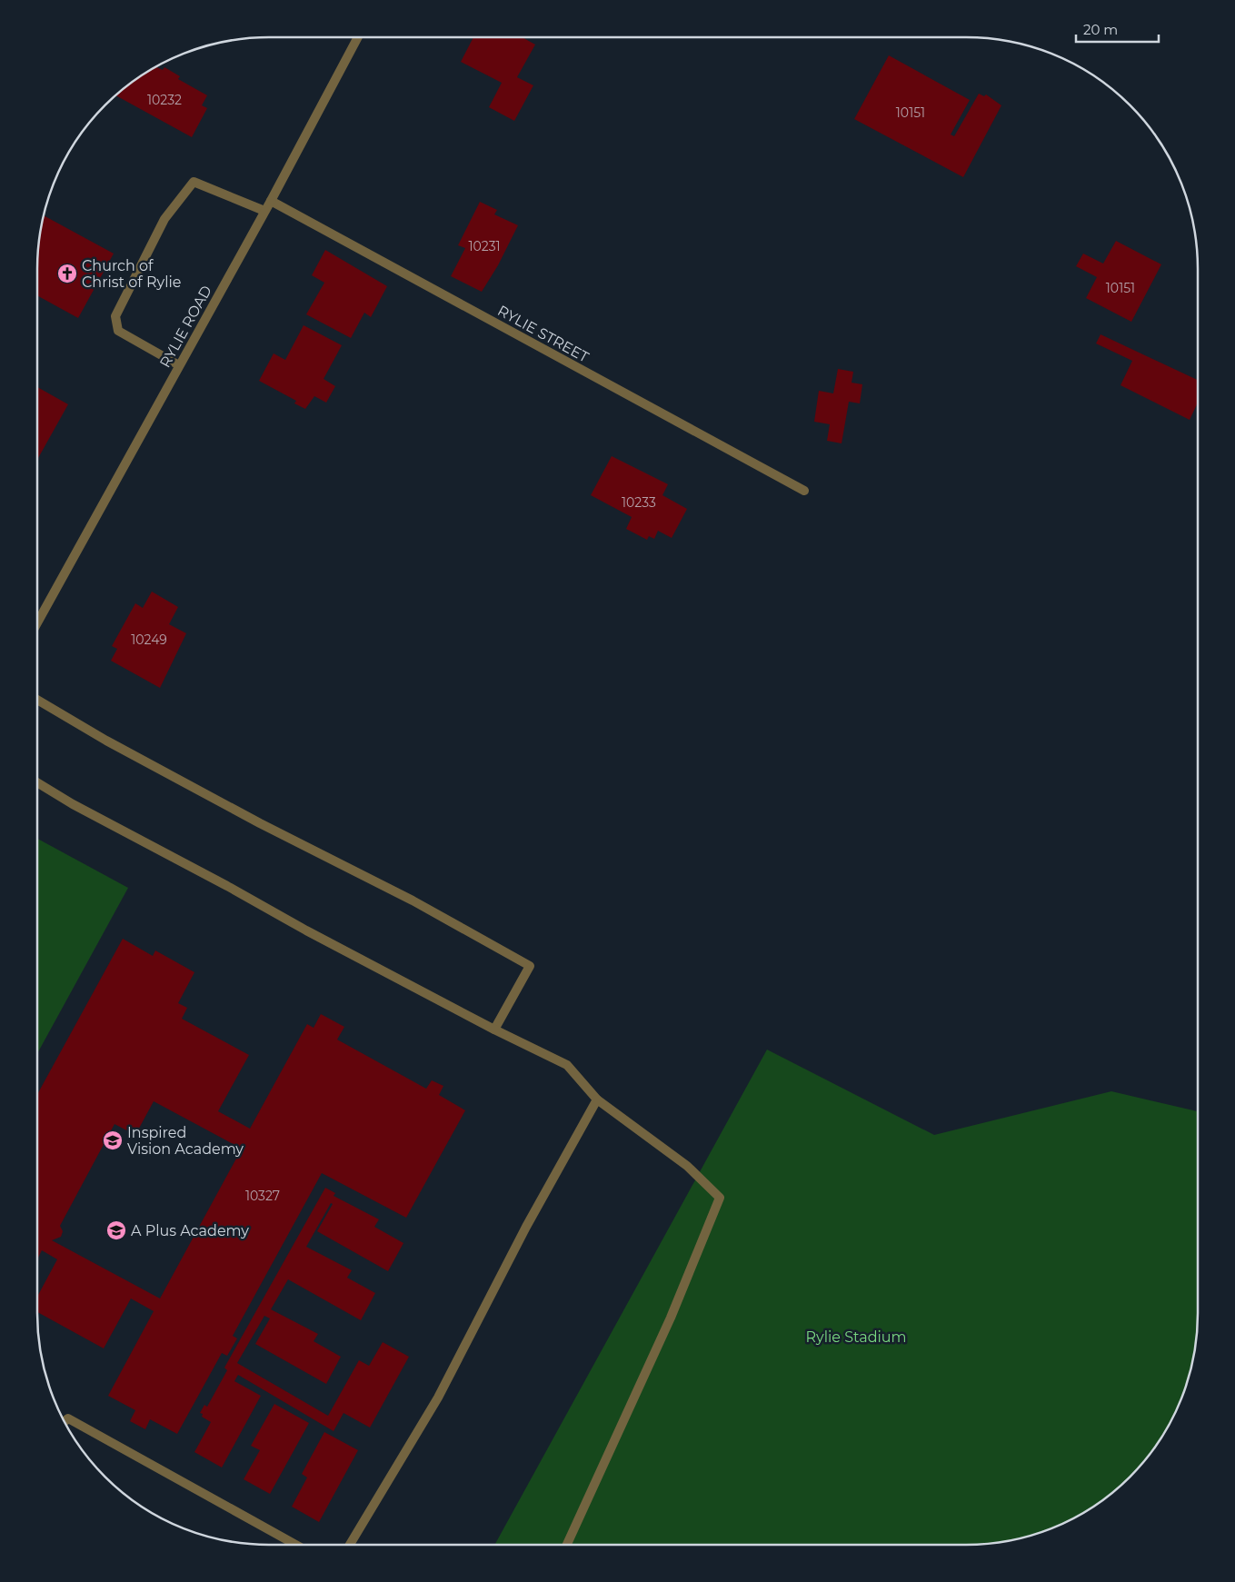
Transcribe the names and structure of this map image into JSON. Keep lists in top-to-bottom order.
{
  "streets": {
    "street": ["RYLIE ROAD", "RYLIE STREET"]
  },
  "crossings": [
    ["RYLIE ROAD", "RYLIE STREET"]
  ],
  "parks": ["Rylie Stadium"],
  "places": {
    "church": ["Church of Christ of Rylie"],
    "school or university": ["Inspired Vision Academy", "A Plus Academy"]
  },
  "house_numbers": [
    "10232",
    "10151",
    "10231",
    "10151",
    "10233",
    "10249",
    "10327"
  ],
  "scale_bar": "20 m"
}
